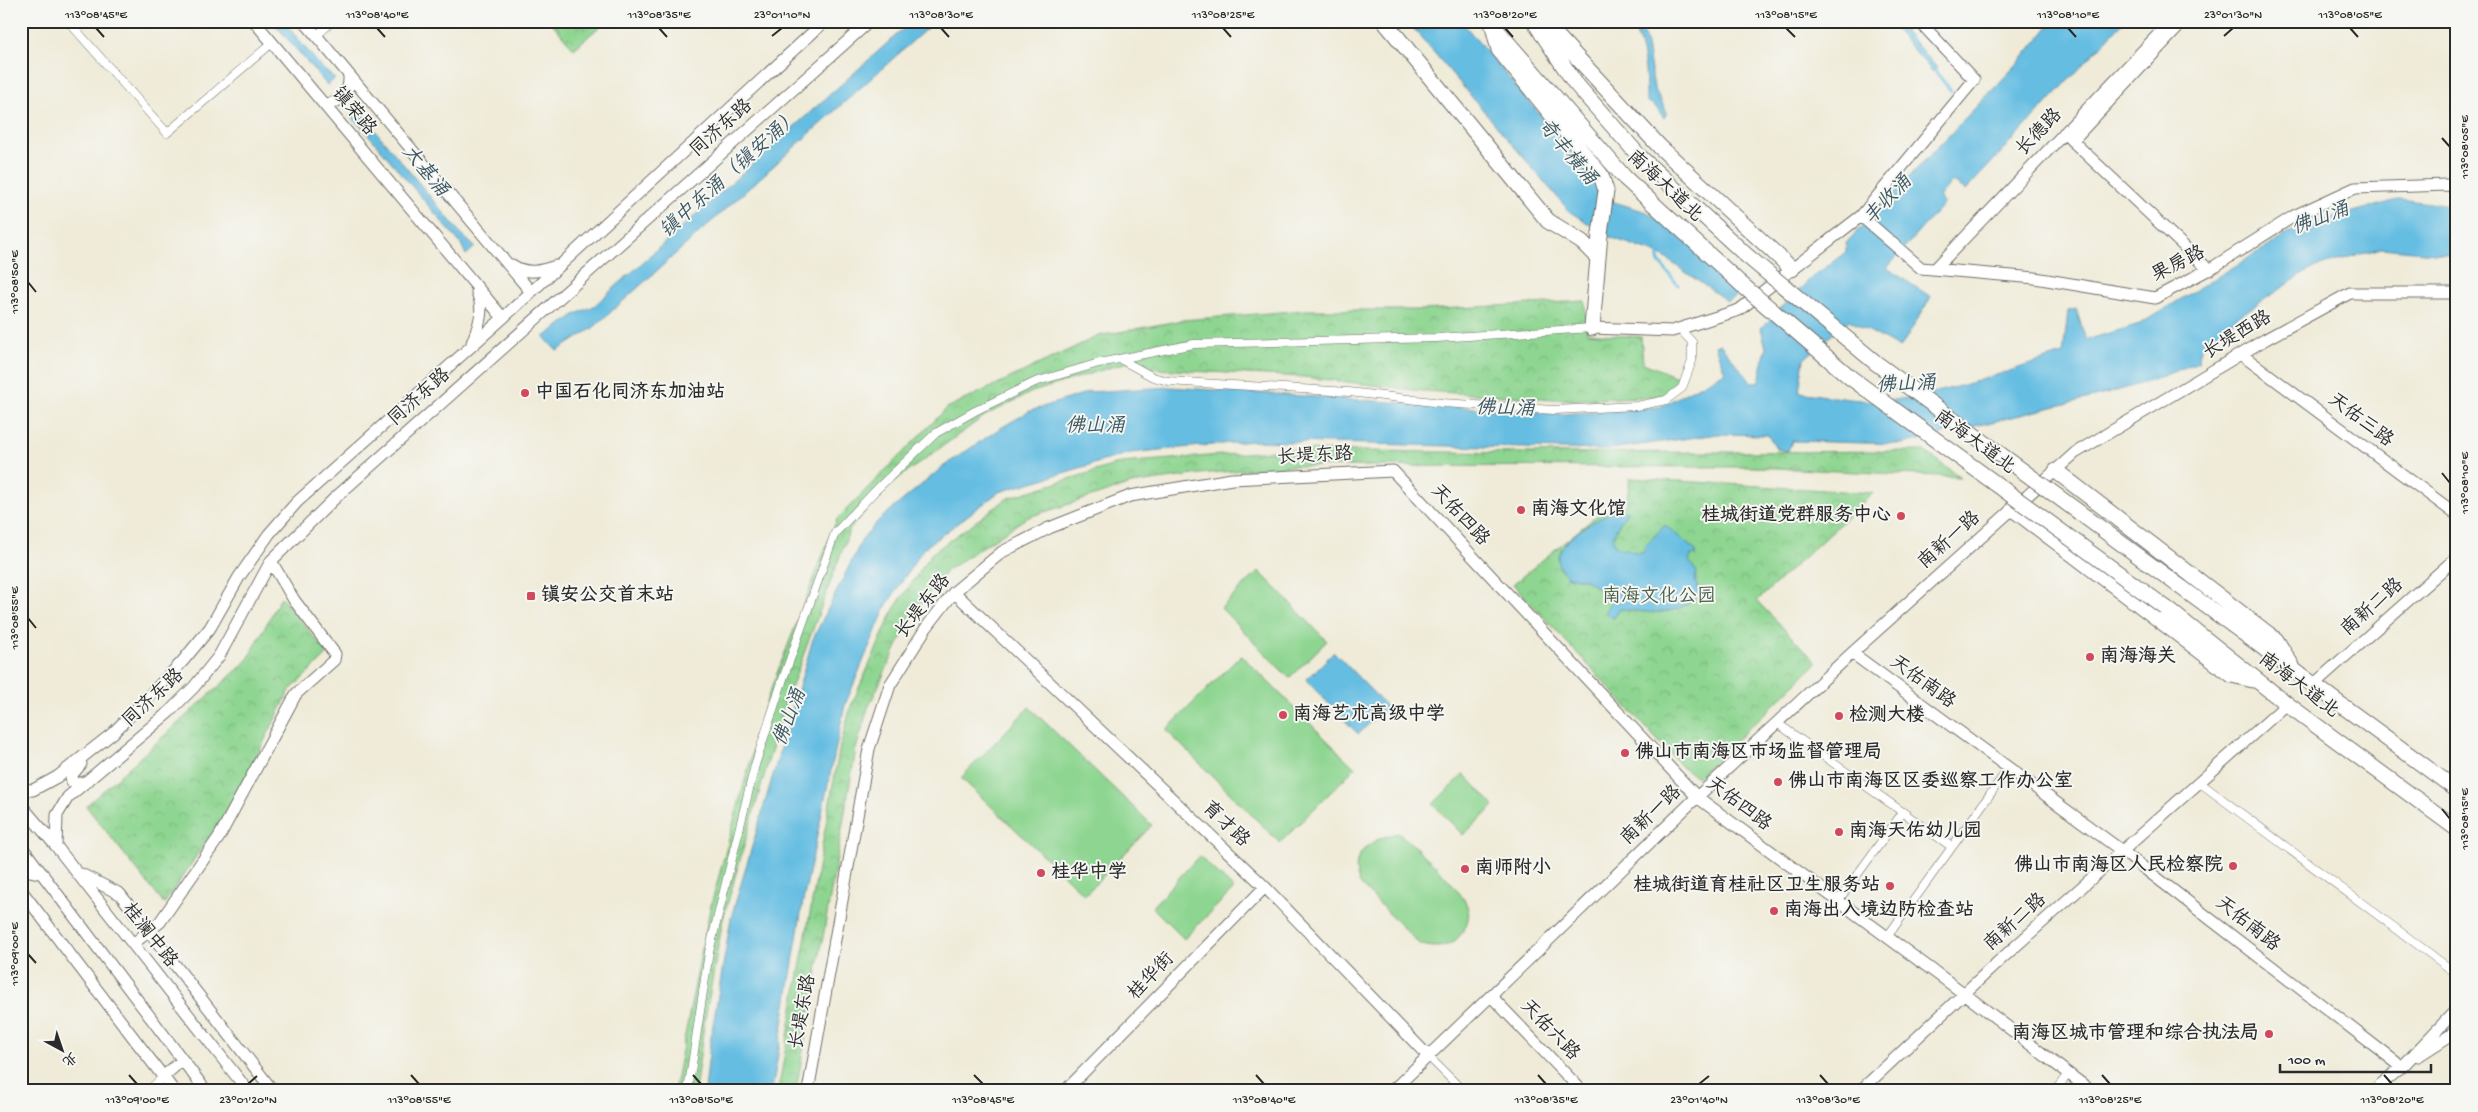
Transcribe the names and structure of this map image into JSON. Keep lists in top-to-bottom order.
{
  "streets": {
    "highway": ["南海大道北"],
    "street": [
      "镇荣路",
      "同济东路",
      "长德路",
      "果房路",
      "长堤西路",
      "天佑三路",
      "长堤东路",
      "天佑四路",
      "南新一路",
      "南新二路",
      "天佑南路",
      "育才路",
      "桂澜中路",
      "桂华街",
      "天佑六路"
    ]
  },
  "crossings": [
    ["镇荣路", "同济东路"],
    ["同济东路", "桂澜中路"],
    ["长德路", "果房路"],
    ["南海大道北", "南新二路"],
    ["长堤西路", "天佑三路"],
    ["长堤西路", "南新一路"],
    ["长堤东路", "天佑四路"],
    ["长堤东路", "育才路"],
    ["天佑四路", "南新一路"],
    ["天佑四路", "南新二路"],
    ["南新一路", "天佑南路"],
    ["南新一路", "育才路"],
    ["南新一路", "天佑六路"],
    ["南新二路", "天佑南路"],
    ["育才路", "桂华街"]
  ],
  "water": [
    "奇丰横涌",
    "大基涌",
    "镇中东涌（镇安涌）",
    "丰收涌",
    "佛山涌"
  ],
  "parks": ["南海文化公园"],
  "places": {
    "other": [
      "中国石化同济东加油站",
      "南海文化馆",
      "桂城街道党群服务中心",
      "南海海关",
      "南海艺术高级中学",
      "检测大楼",
      "佛山市南海区市场监督管理局",
      "佛山市南海区区委巡察工作办公室",
      "南海天佑幼儿园",
      "佛山市南海区人民检察院",
      "南师附小",
      "桂华中学",
      "桂城街道育桂社区卫生服务站",
      "南海出入境边防检查站",
      "南海区城市管理和综合执法局"
    ],
    "transit": ["镇安公交首末站"]
  },
  "scale_bar": "100 m",
  "north": "bottom right",
  "coordinates": [
    "113°08'45\"E",
    "113°08'40\"E",
    "113°08'35\"E",
    "23°01'10\"N",
    "113°08'30\"E",
    "113°08'25\"E",
    "113°08'20\"E",
    "113°08'15\"E",
    "113°08'10\"E",
    "23°01'30\"N",
    "113°08'05\"E",
    "113°08'50\"E",
    "113°08'55\"E",
    "113°09'00\"E",
    "23°01'20\"N",
    "23°01'40\"N"
  ]
}
